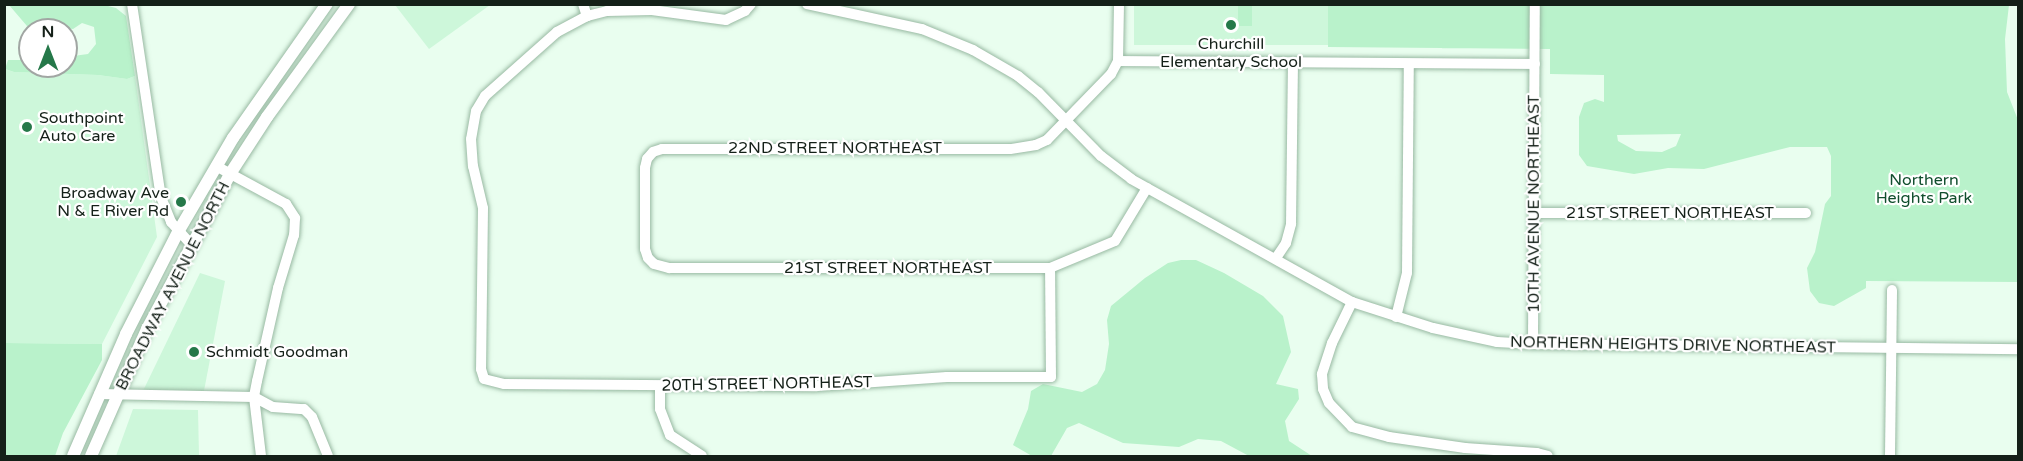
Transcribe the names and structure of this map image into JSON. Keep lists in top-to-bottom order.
{
  "streets": {
    "main road": ["BROADWAY AVENUE NORTH"],
    "street": [
      "22ND STREET NORTHEAST",
      "10TH AVENUE NORTHEAST",
      "21ST STREET NORTHEAST",
      "NORTHERN HEIGHTS DRIVE NORTHEAST",
      "20TH STREET NORTHEAST"
    ]
  },
  "crossings": [
    ["22ND STREET NORTHEAST", "21ST STREET NORTHEAST"],
    ["22ND STREET NORTHEAST", "NORTHERN HEIGHTS DRIVE NORTHEAST"],
    ["10TH AVENUE NORTHEAST", "21ST STREET NORTHEAST"],
    ["10TH AVENUE NORTHEAST", "NORTHERN HEIGHTS DRIVE NORTHEAST"],
    ["21ST STREET NORTHEAST", "NORTHERN HEIGHTS DRIVE NORTHEAST"],
    ["21ST STREET NORTHEAST", "20TH STREET NORTHEAST"]
  ],
  "parks": ["Northern Heights Park"],
  "places": [
    "Churchill Elementary School",
    "Southpoint Auto Care",
    "Broadway Ave N & E River Rd",
    "Schmidt Goodman"
  ],
  "north": "top"
}
